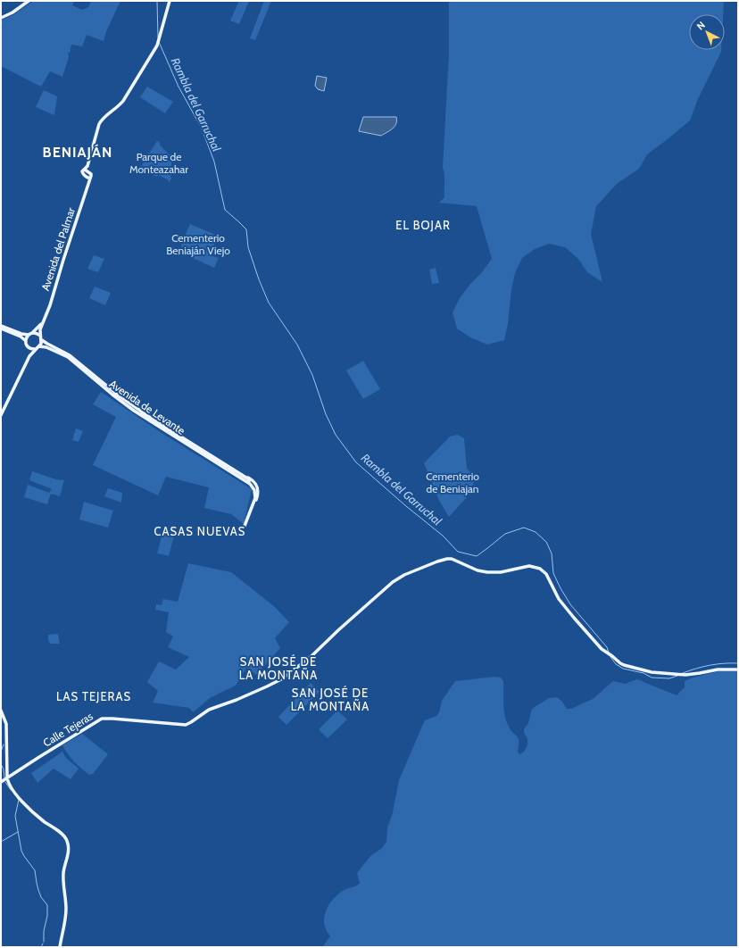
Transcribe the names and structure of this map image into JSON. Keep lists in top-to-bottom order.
{
  "streets": {
    "main road": ["Avenida del Palmar", "Avenida de Levante", "Calle Tejeras"]
  },
  "crossings": [
    ["Avenida del Palmar", "Avenida de Levante"]
  ],
  "districts": [
    "BENIAJÁN",
    "EL BOJAR",
    "CASAS NUEVAS",
    "SAN JOSÉ DE LA MONTAÑA",
    "SAN JOSÉ DE LA MONTAÑA",
    "LAS TEJERAS"
  ],
  "water": ["Rambla del Garruchal"],
  "parks": ["Parque de Monteazahar", "Cementerio Beniaján Viejo", "Cementerio de Beniajan"],
  "north": "top left"
}
